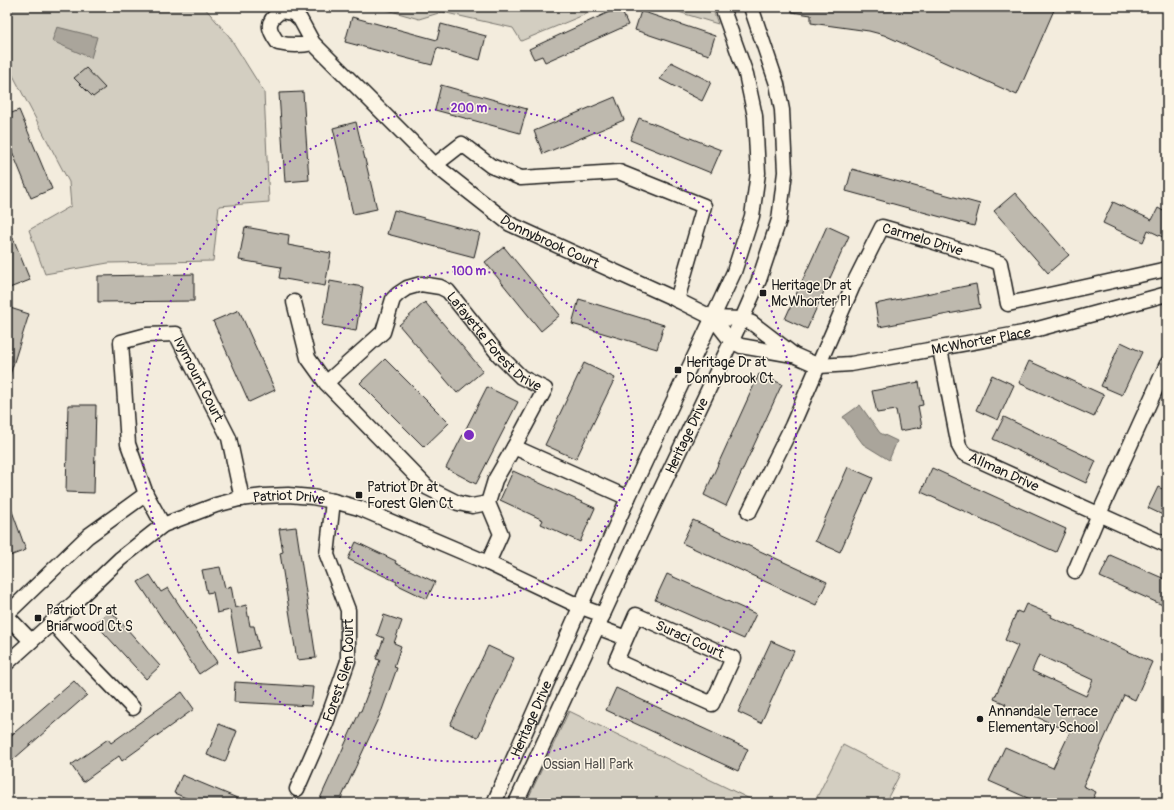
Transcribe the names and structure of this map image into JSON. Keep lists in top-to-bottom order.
{
  "streets": {
    "street": [
      "Donnybrook Court",
      "Carmelo Drive",
      "Lafayette Forest Drive",
      "McWhorter Place",
      "Ivymount Court",
      "Heritage Drive",
      "Allman Drive",
      "Patriot Drive",
      "Suraci Court",
      "Forest Glen Court"
    ]
  },
  "crossings": [
    ["Donnybrook Court", "McWhorter Place"],
    ["Donnybrook Court", "Heritage Drive"],
    ["Carmelo Drive", "McWhorter Place"],
    ["McWhorter Place", "Heritage Drive"],
    ["McWhorter Place", "Allman Drive"],
    ["Ivymount Court", "Patriot Drive"],
    ["Heritage Drive", "Patriot Drive"],
    ["Patriot Drive", "Forest Glen Court"]
  ],
  "parks": ["Ossian Hall Park"],
  "places": {
    "transit": [
      "Heritage Dr at McWhorter Pl",
      "Heritage Dr at Donnybrook Ct",
      "Patriot Dr at Forest Glen Ct",
      "Patriot Dr at Briarwood Ct S"
    ],
    "other": ["Annandale Terrace Elementary School"]
  },
  "rings": ["200 m", "100 m"]
}
